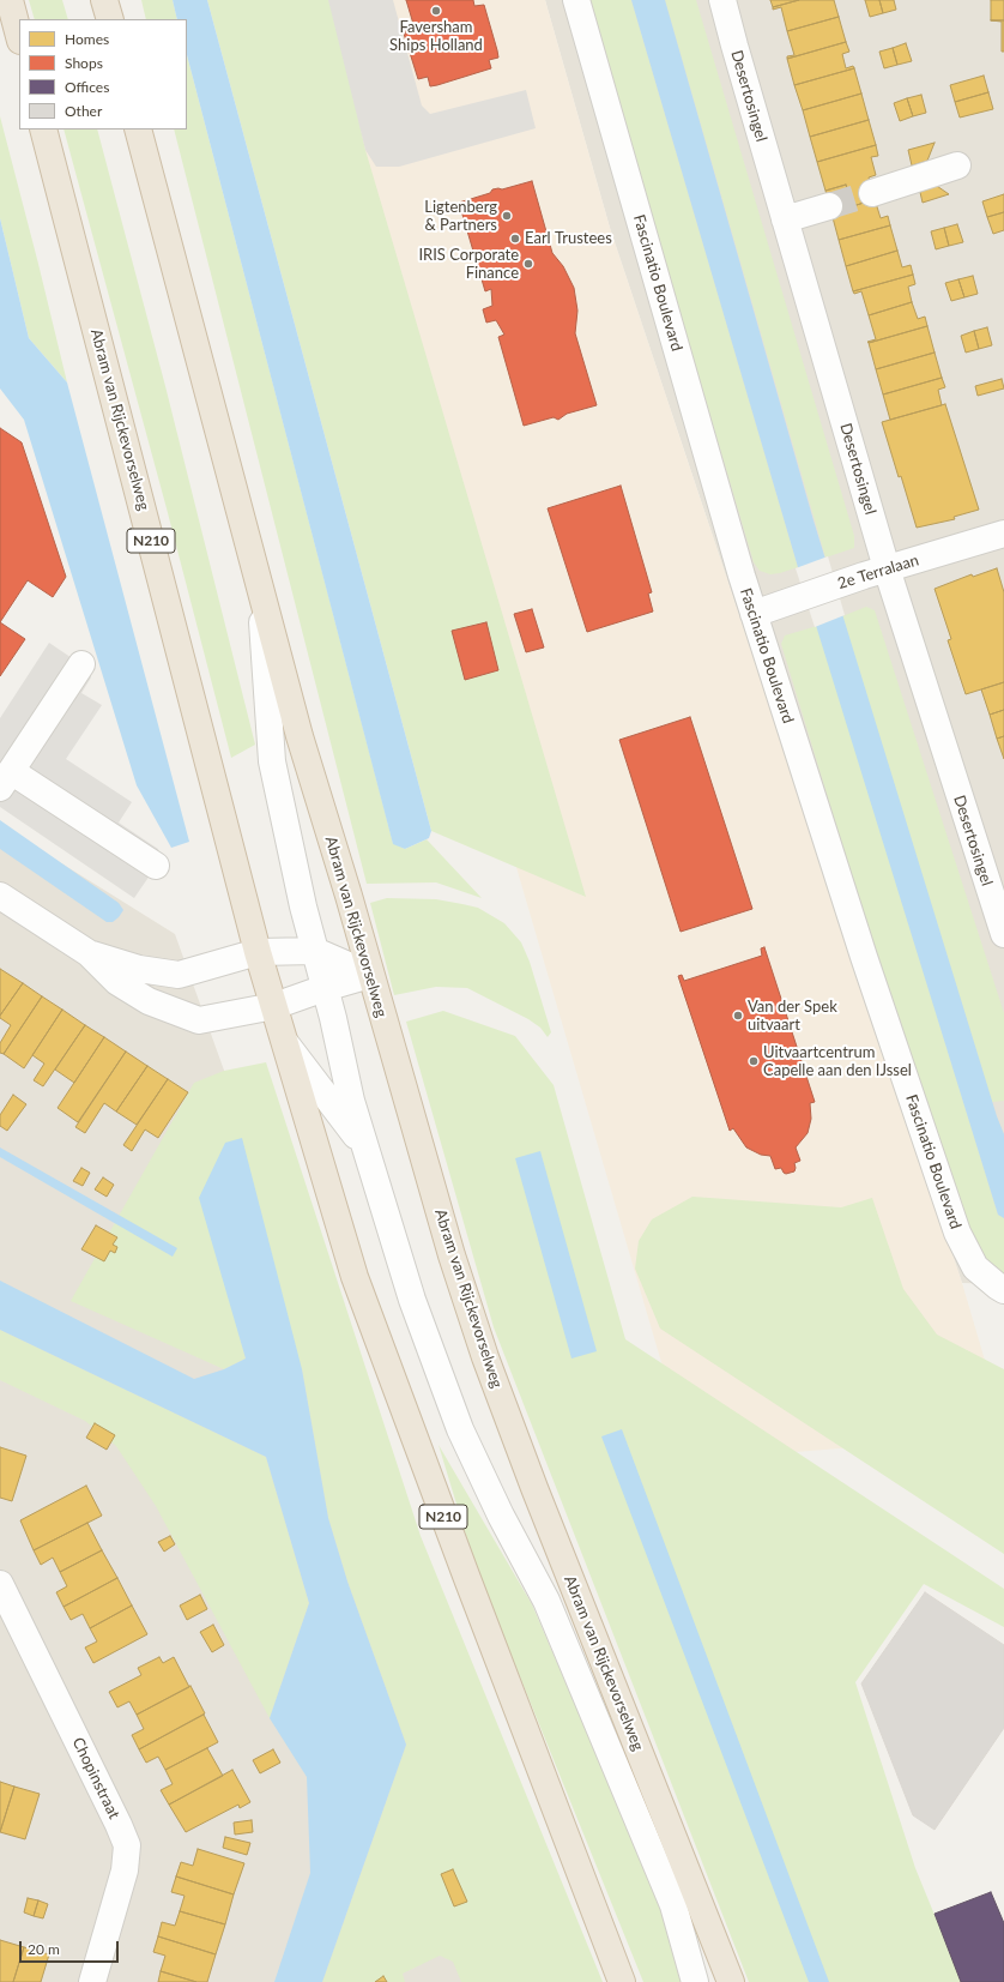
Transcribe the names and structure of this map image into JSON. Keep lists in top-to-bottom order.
{
  "streets": {
    "highway": ["Abram van Rijckevorselweg", "N210"],
    "street": [
      "Desertosingel",
      "Fascinatio Boulevard",
      "2e Terralaan",
      "Chopinstraat"
    ]
  },
  "crossings": [
    ["Desertosingel", "2e Terralaan"],
    ["Fascinatio Boulevard", "2e Terralaan"]
  ],
  "places": [
    "Faversham Ships Holland",
    "Ligtenberg & Partners",
    "Earl Trustees",
    "IRIS Corporate Finance",
    "Van der Spek uitvaart",
    "Uitvaartcentrum Capelle aan den IJssel"
  ],
  "legend": [
    "Homes",
    "Shops",
    "Offices",
    "Other"
  ],
  "scale_bar": "20 m"
}
